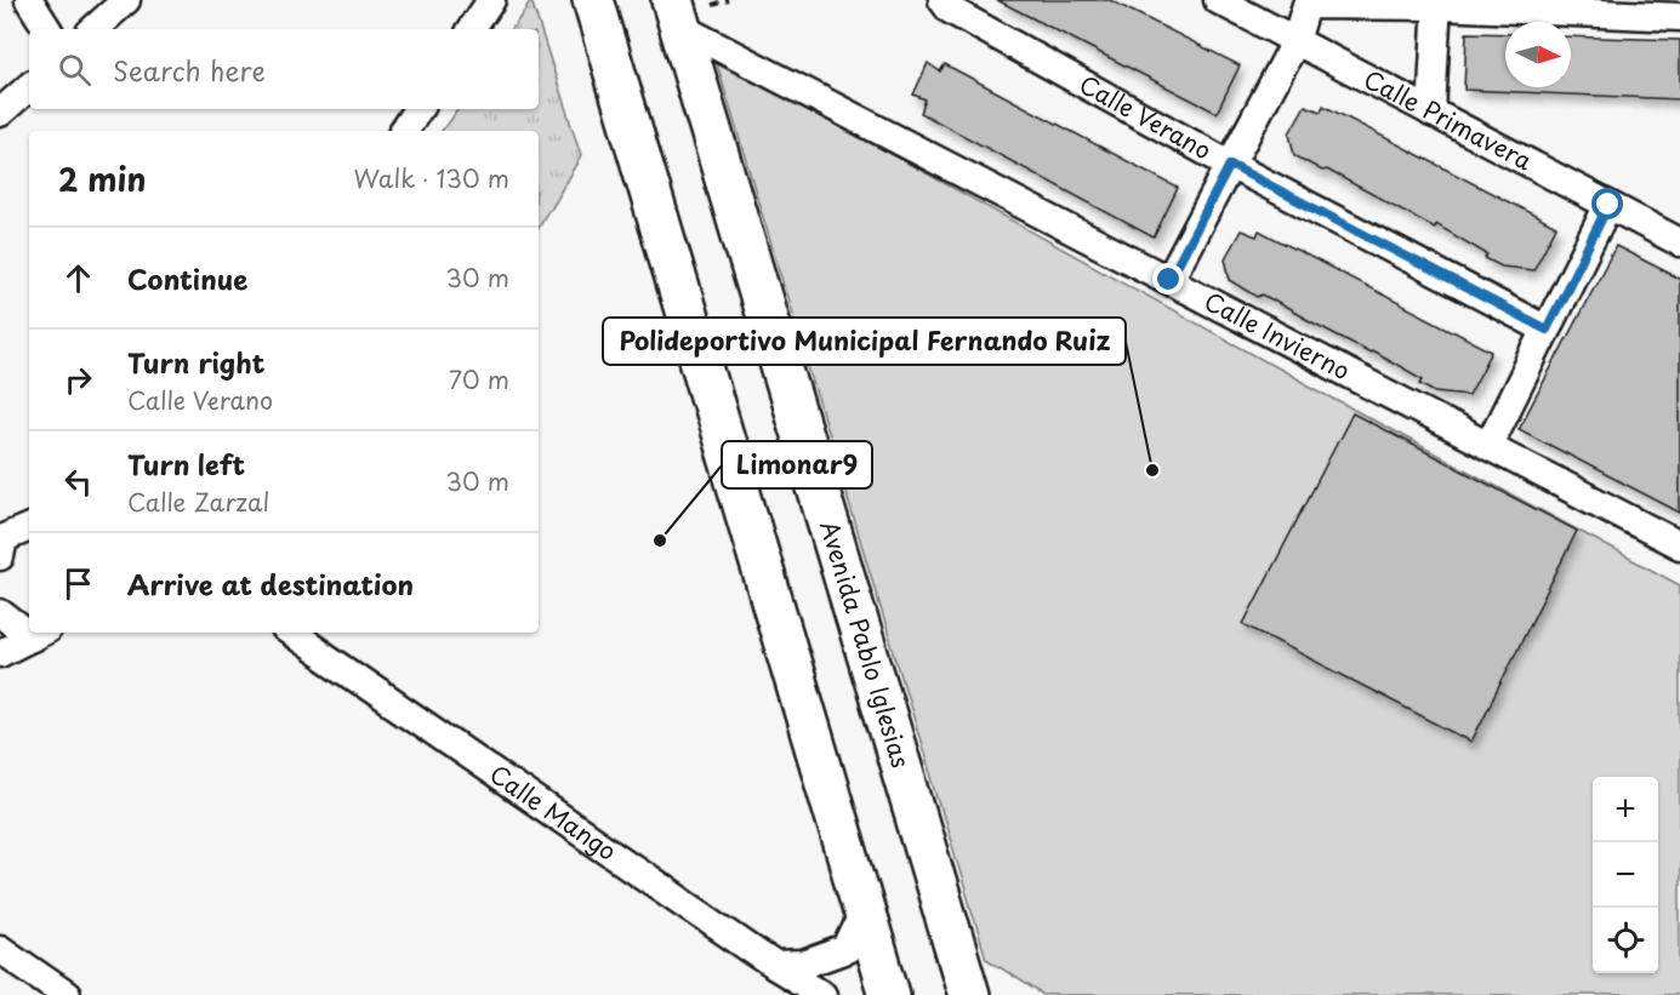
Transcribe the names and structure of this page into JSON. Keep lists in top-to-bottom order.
{
  "streets": {
    "street": [
      "Calle Verano",
      "Calle Primavera",
      "Calle Invierno",
      "Avenida Pablo Iglesias",
      "Calle Mango"
    ]
  },
  "crossings": [
    ["Calle Invierno", "Avenida Pablo Iglesias"]
  ],
  "places": ["Polideportivo Municipal Fernando Ruiz", "Limonar9"],
  "north": "right",
  "page": {
    "search": "Search here",
    "heading": ["2 min", "Walk · 130 m"],
    "list": [
      ["Continue", "30 m"],
      ["Turn right", "Calle Verano", "70 m"],
      ["Turn left", "Calle Zarzal", "30 m"],
      "Arrive at destination"
    ],
    "map_buttons": ["+", "−"]
  }
}
